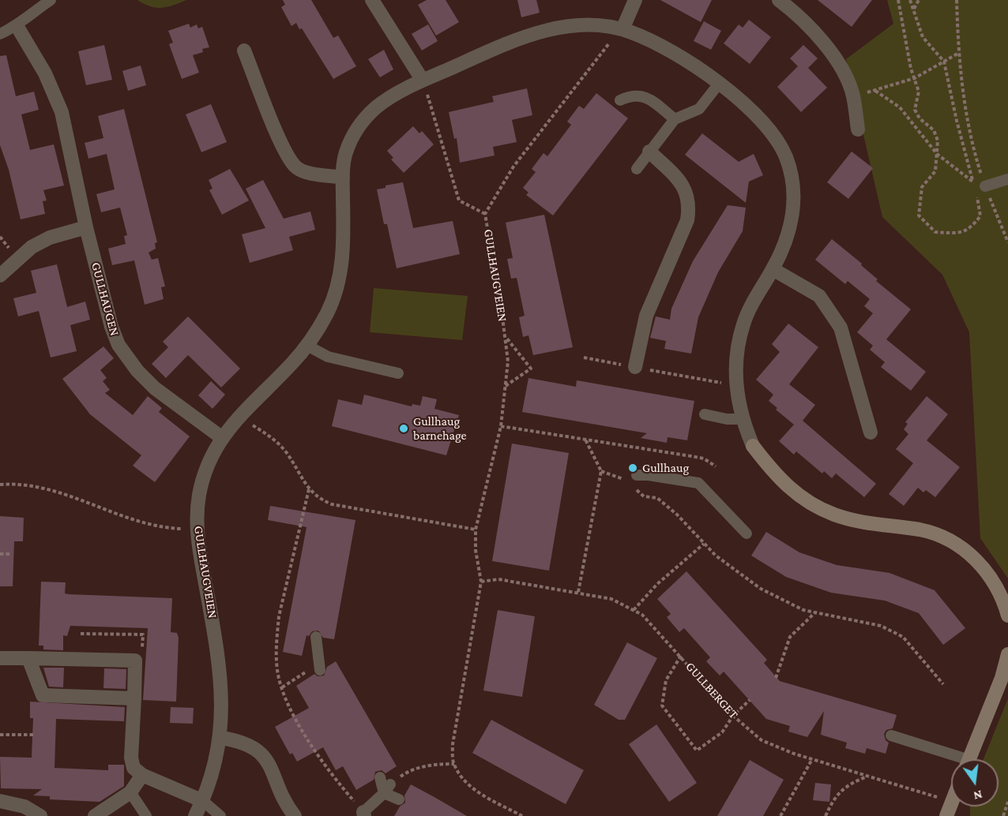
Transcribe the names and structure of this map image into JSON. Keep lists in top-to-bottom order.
{
  "streets": {
    "street": ["GULLHAUGVEIEN", "GULLHAUGEN"],
    "path": ["GULLBERGET"]
  },
  "crossings": [
    ["GULLHAUGVEIEN", "GULLHAUGEN"],
    ["GULLHAUGVEIEN", "GULLBERGET"]
  ],
  "places": ["Gullhaug barnehage", "Gullhaug"],
  "north": "bottom"
}
